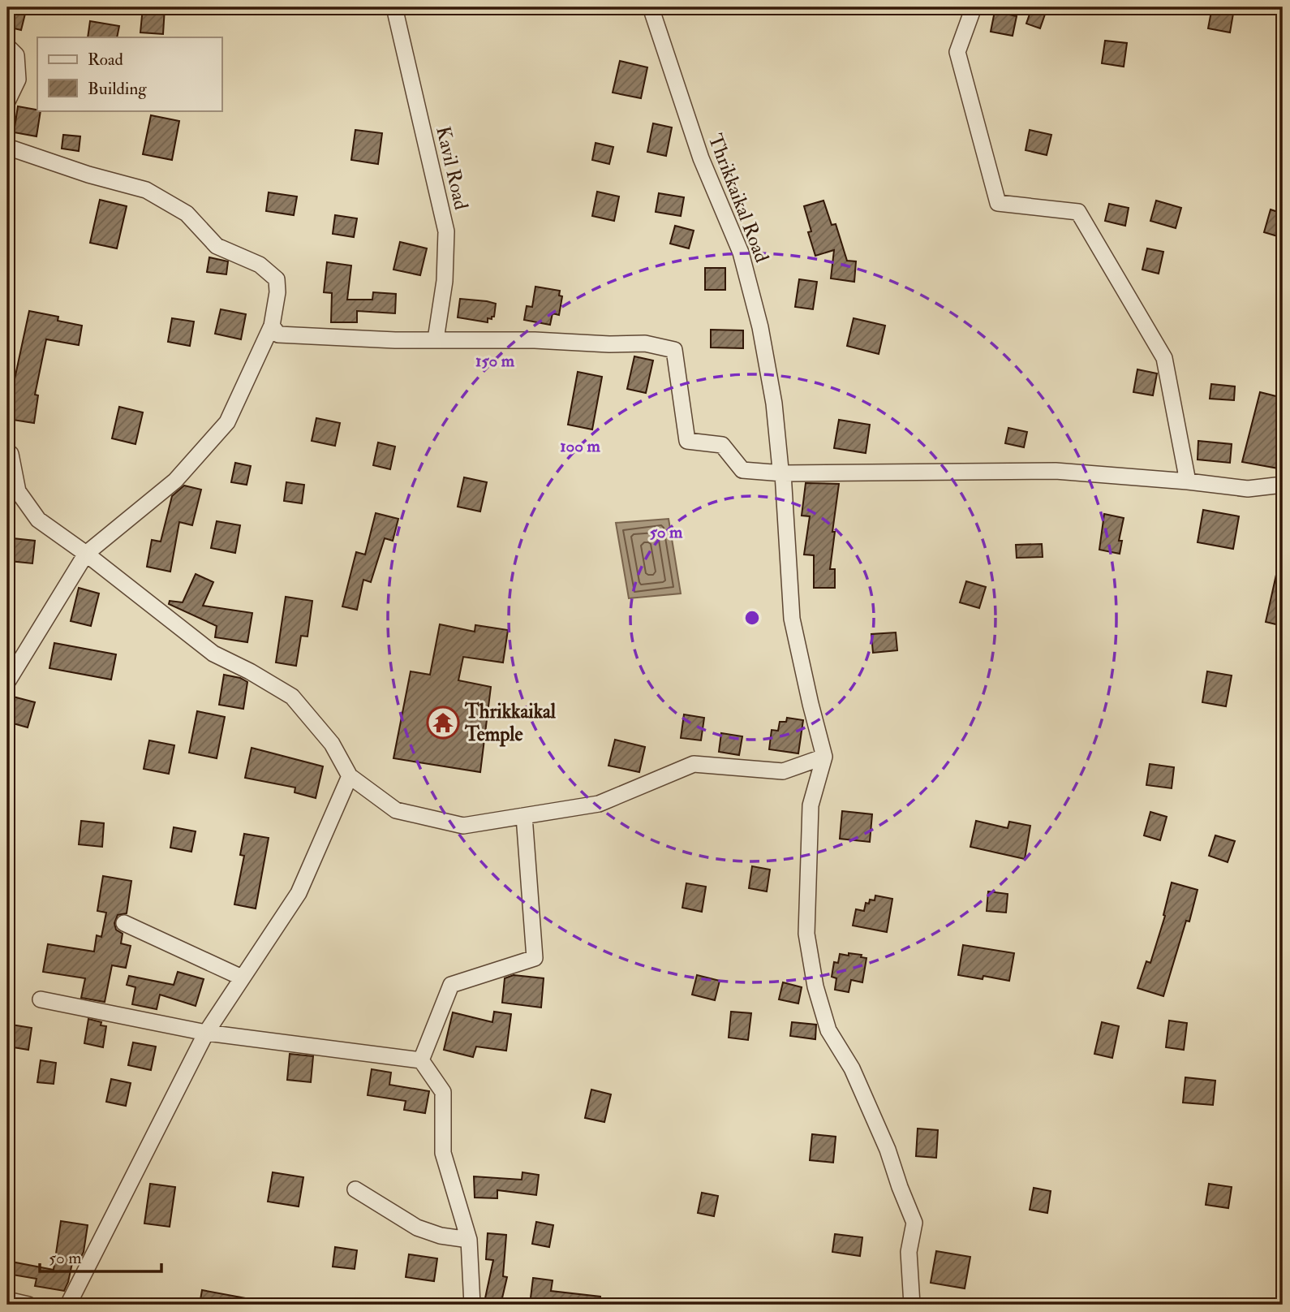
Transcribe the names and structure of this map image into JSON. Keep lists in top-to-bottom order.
{
  "streets": {
    "street": ["Kavil Road", "Thrikkaikal Road"]
  },
  "places": {
    "temple": ["Thrikkaikal Temple"]
  },
  "legend": ["Road", "Building"],
  "scale_bar": "50 m",
  "rings": ["150 m", "100 m", "50 m"]
}
